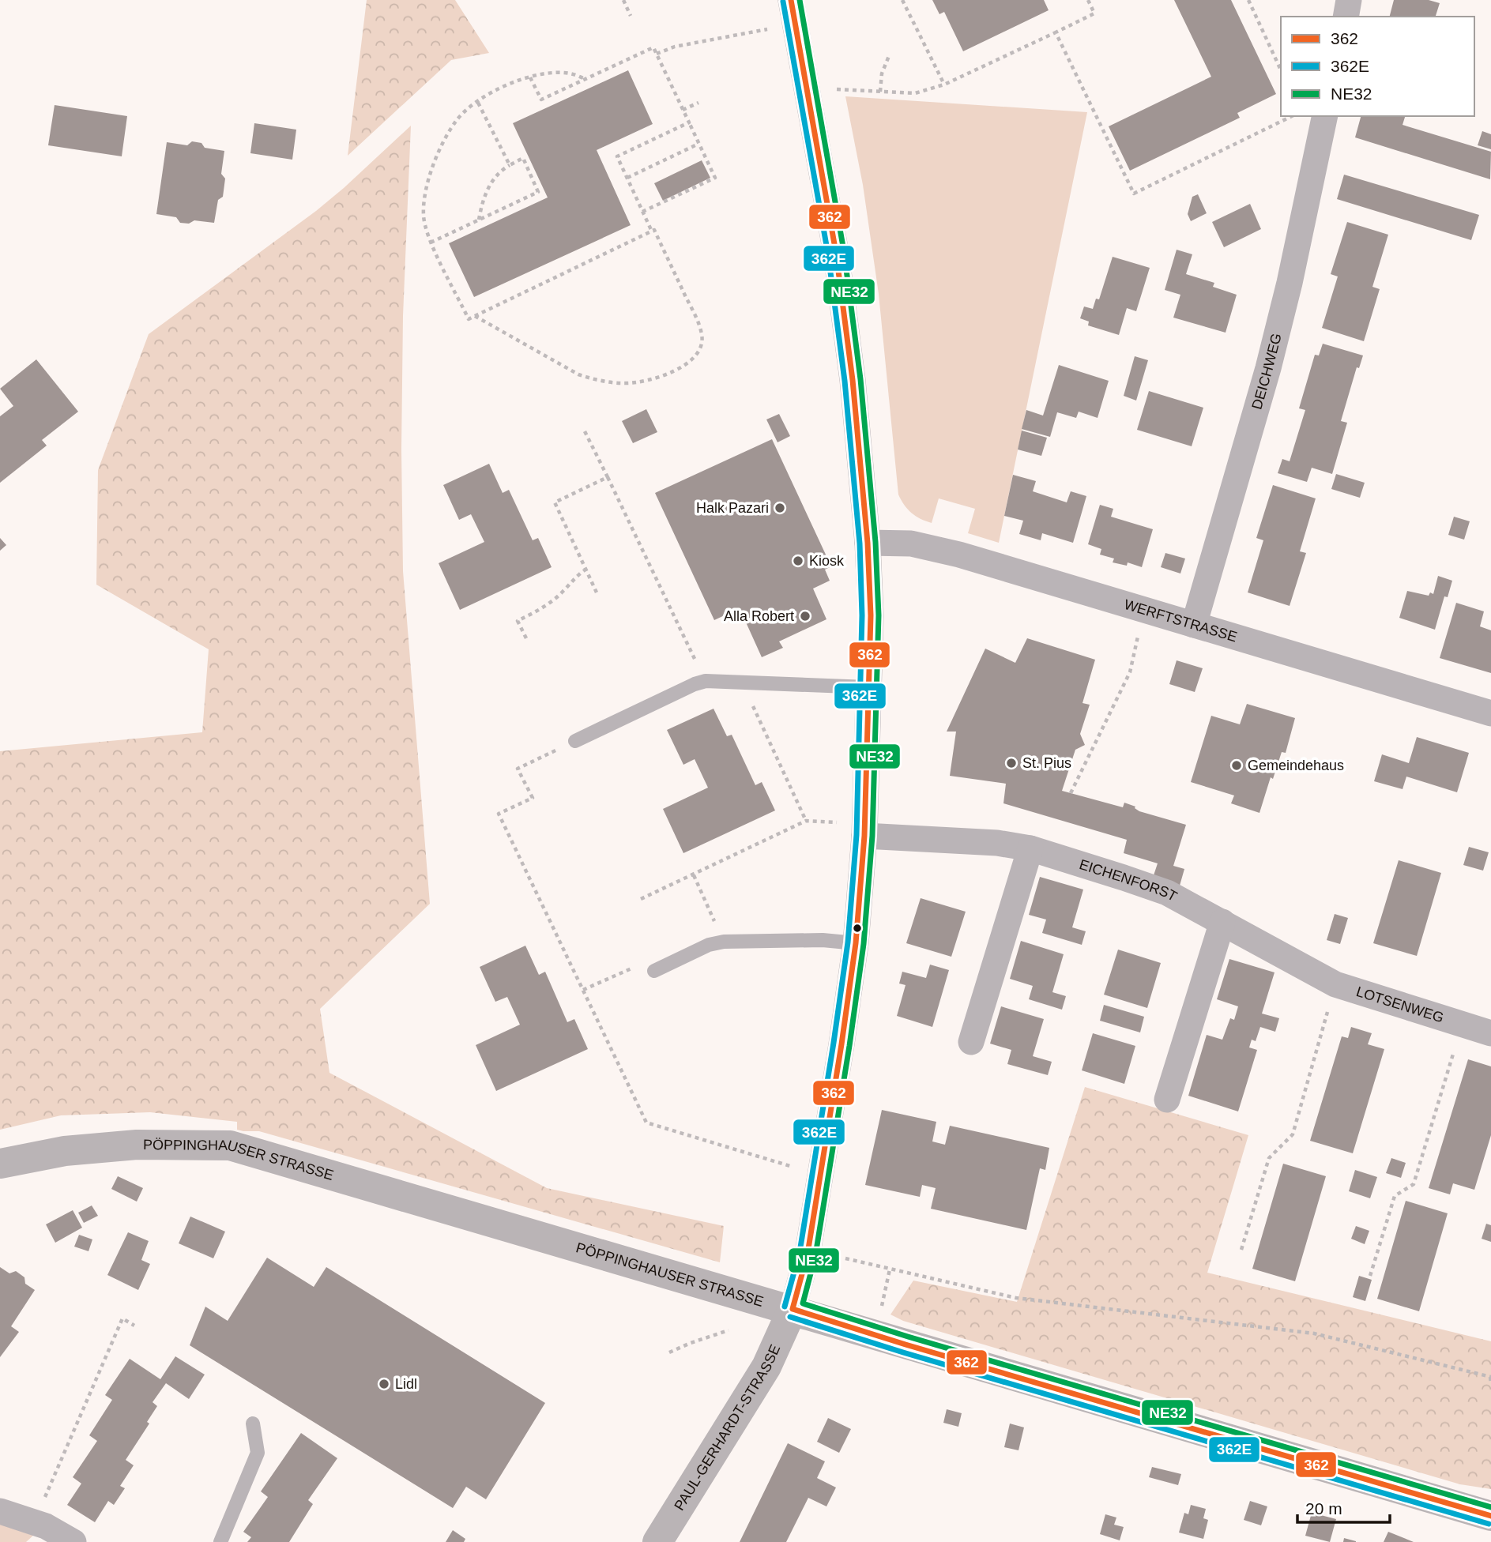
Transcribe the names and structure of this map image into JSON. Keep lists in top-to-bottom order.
{
  "streets": {
    "main road": ["PÖPPINGHAUSER STRASSE", "PAUL-GERHARDT-STRASSE"],
    "street": [
      "DEICHWEG",
      "WERFTSTRASSE",
      "EICHENFORST",
      "LOTSENWEG"
    ]
  },
  "crossings": [
    ["DEICHWEG", "WERFTSTRASSE"],
    ["EICHENFORST", "LOTSENWEG"],
    ["PÖPPINGHAUSER STRASSE", "PAUL-GERHARDT-STRASSE"]
  ],
  "places": [
    "Halk Pazari",
    "Kiosk",
    "Alla Robert",
    "St. Pius",
    "Gemeindehaus",
    "Lidl"
  ],
  "lines": ["transit line 362", "transit line NE32", "transit line 362E"],
  "legend": ["362", "362E", "NE32"],
  "scale_bar": "20 m"
}
